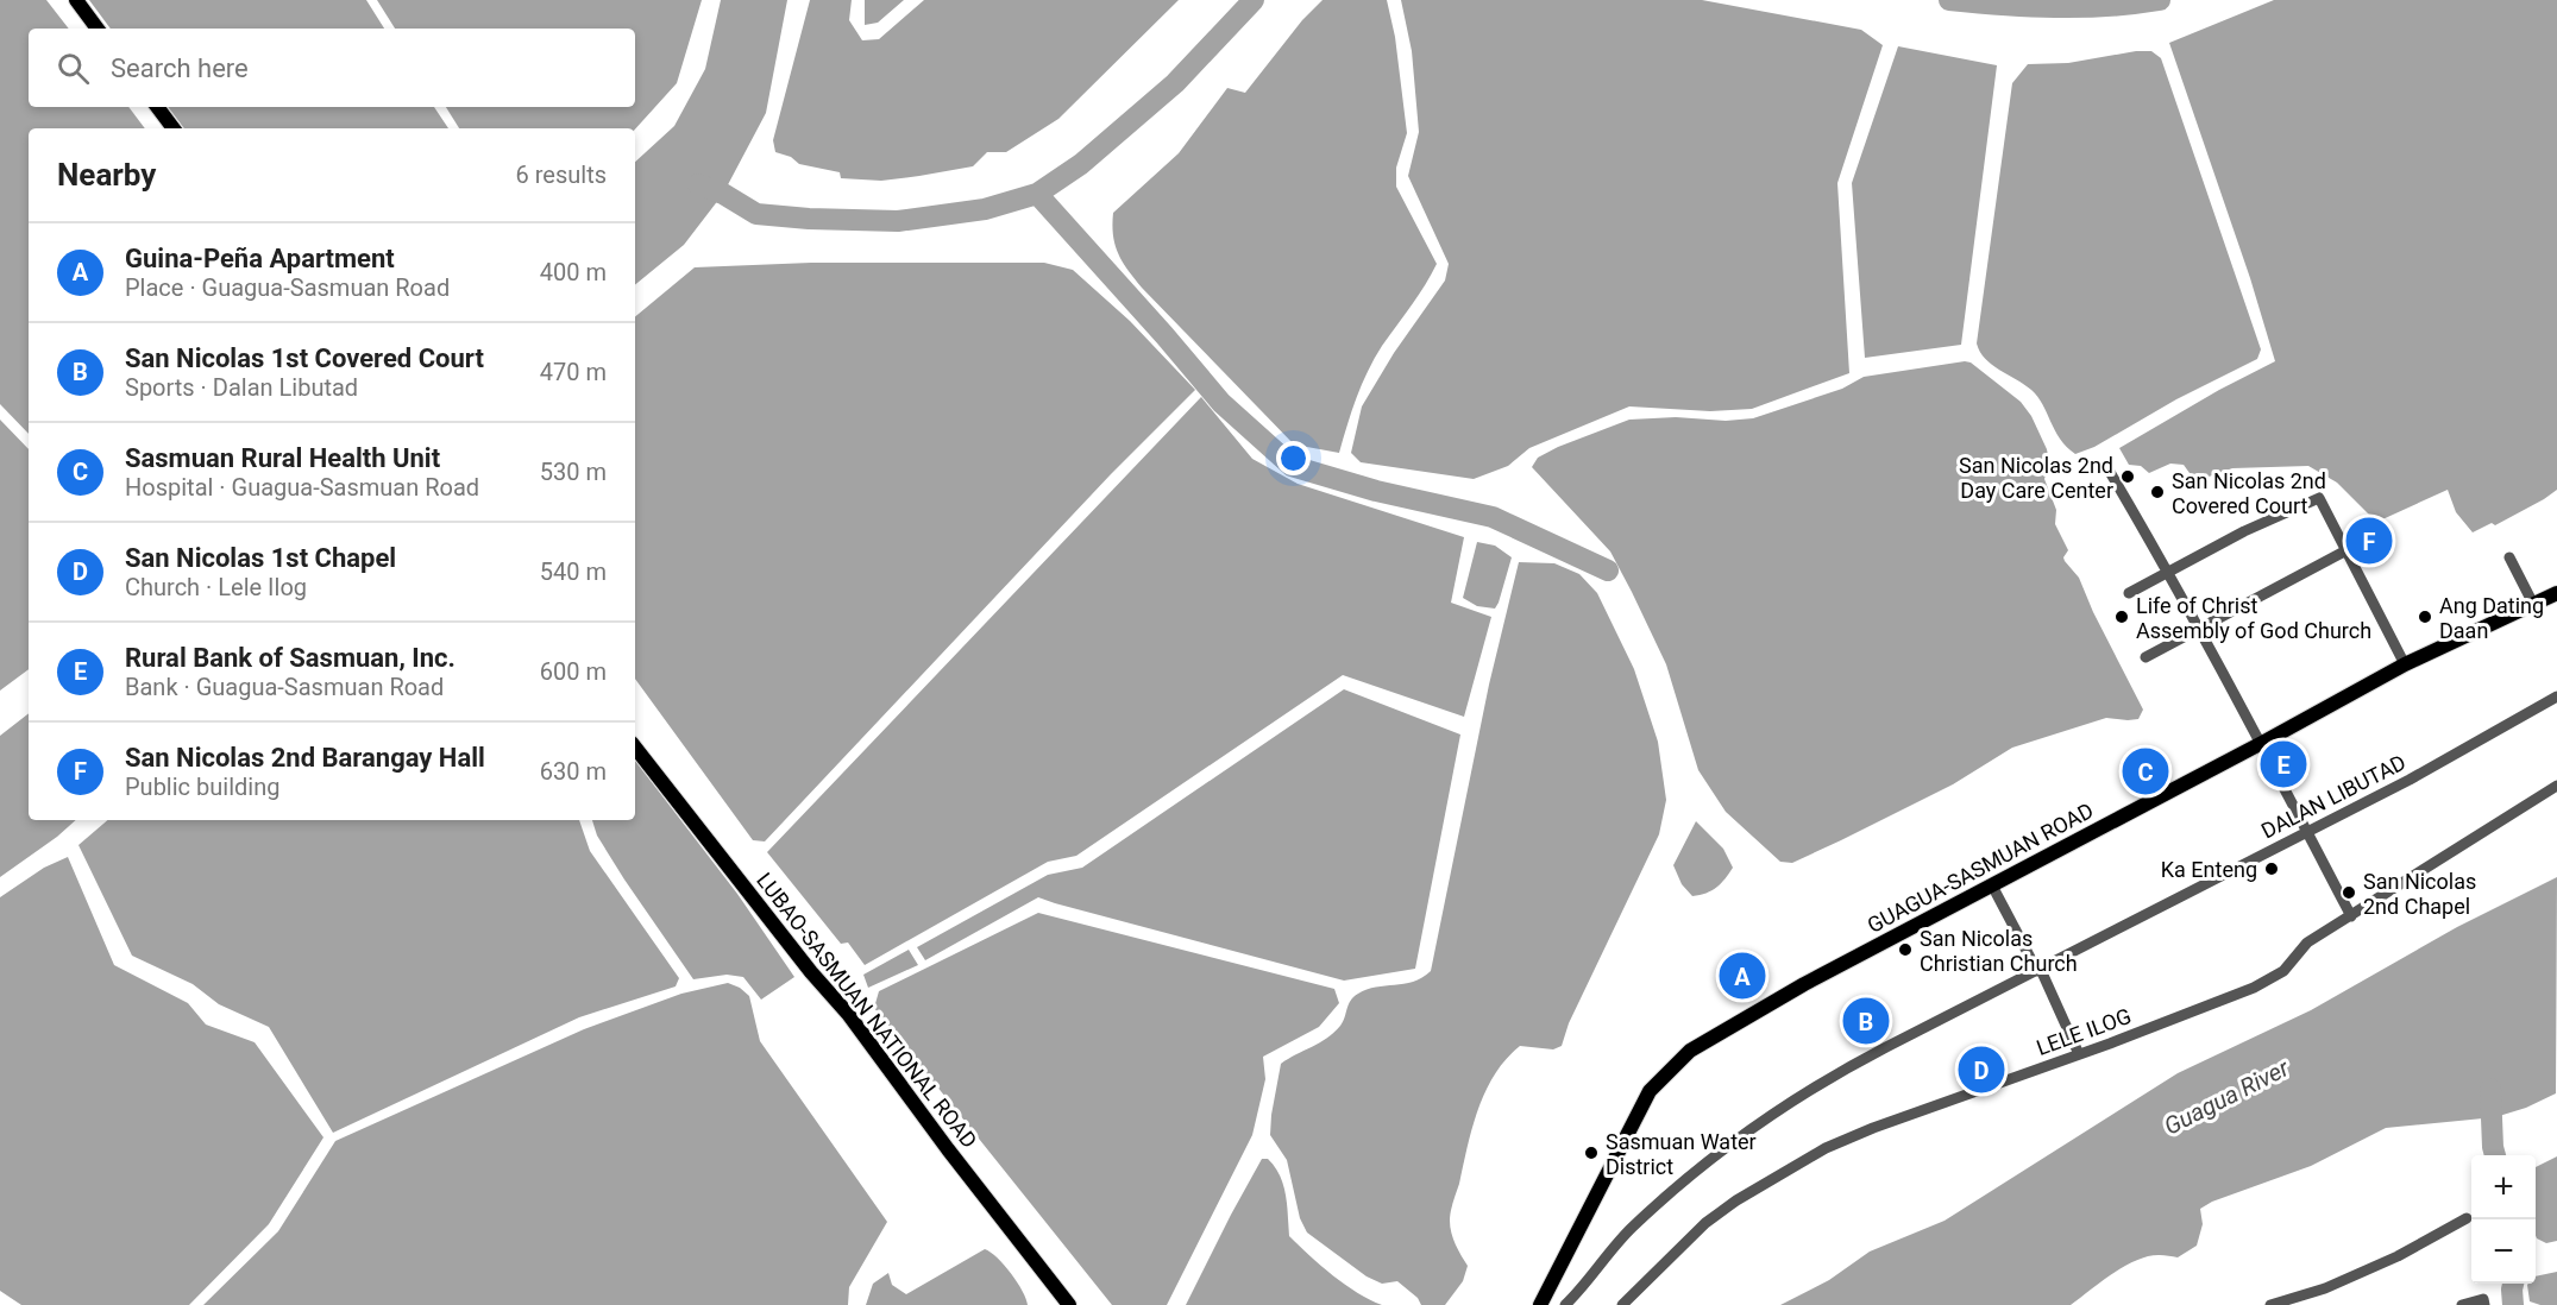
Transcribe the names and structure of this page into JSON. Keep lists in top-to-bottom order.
{
  "streets": {
    "main road": ["GUAGUA-SASMUAN ROAD", "LUBAO-SASMUAN NATIONAL ROAD"],
    "street": ["DALAN LIBUTAD", "LELE ILOG"]
  },
  "water": ["Guagua River"],
  "places": [
    "San Nicolas 2nd Day Care Center",
    "San Nicolas 2nd Covered Court",
    "Life of Christ Assembly of God Church",
    "Ang Dating Daan",
    "Ka Enteng",
    "San Nicolas 2nd Chapel",
    "San Nicolas Christian Church",
    "Sasmuan Water District"
  ],
  "page": {
    "search": "Search here",
    "heading": ["Nearby", "6 results"],
    "list": [
      {
        "mark": "A",
        "name": "Guina-Peña Apartment",
        "note": "Place · Guagua-Sasmuan Road",
        "value": "400 m"
      },
      {
        "mark": "B",
        "name": "San Nicolas 1st Covered Court",
        "note": "Sports · Dalan Libutad",
        "value": "470 m"
      },
      {
        "mark": "C",
        "name": "Sasmuan Rural Health Unit",
        "note": "Hospital · Guagua-Sasmuan Road",
        "value": "530 m"
      },
      {
        "mark": "D",
        "name": "San Nicolas 1st Chapel",
        "note": "Church · Lele Ilog",
        "value": "540 m"
      },
      {
        "mark": "E",
        "name": "Rural Bank of Sasmuan, Inc.",
        "note": "Bank · Guagua-Sasmuan Road",
        "value": "600 m"
      },
      {
        "mark": "F",
        "name": "San Nicolas 2nd Barangay Hall",
        "note": "Public building",
        "value": "630 m"
      }
    ],
    "pins": [
      "F",
      "E",
      "C",
      "A",
      "B",
      "D"
    ],
    "map_buttons": ["+", "−"]
  }
}
